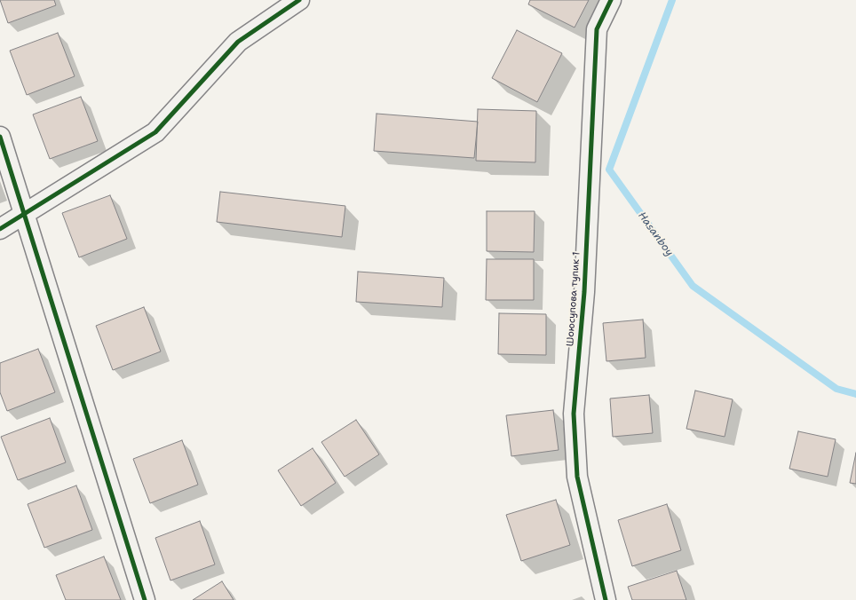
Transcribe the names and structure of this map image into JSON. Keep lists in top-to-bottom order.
{
  "streets": {
    "street": ["Шоюсупова тупик 1"]
  },
  "water": ["Hasanboy"]
}
